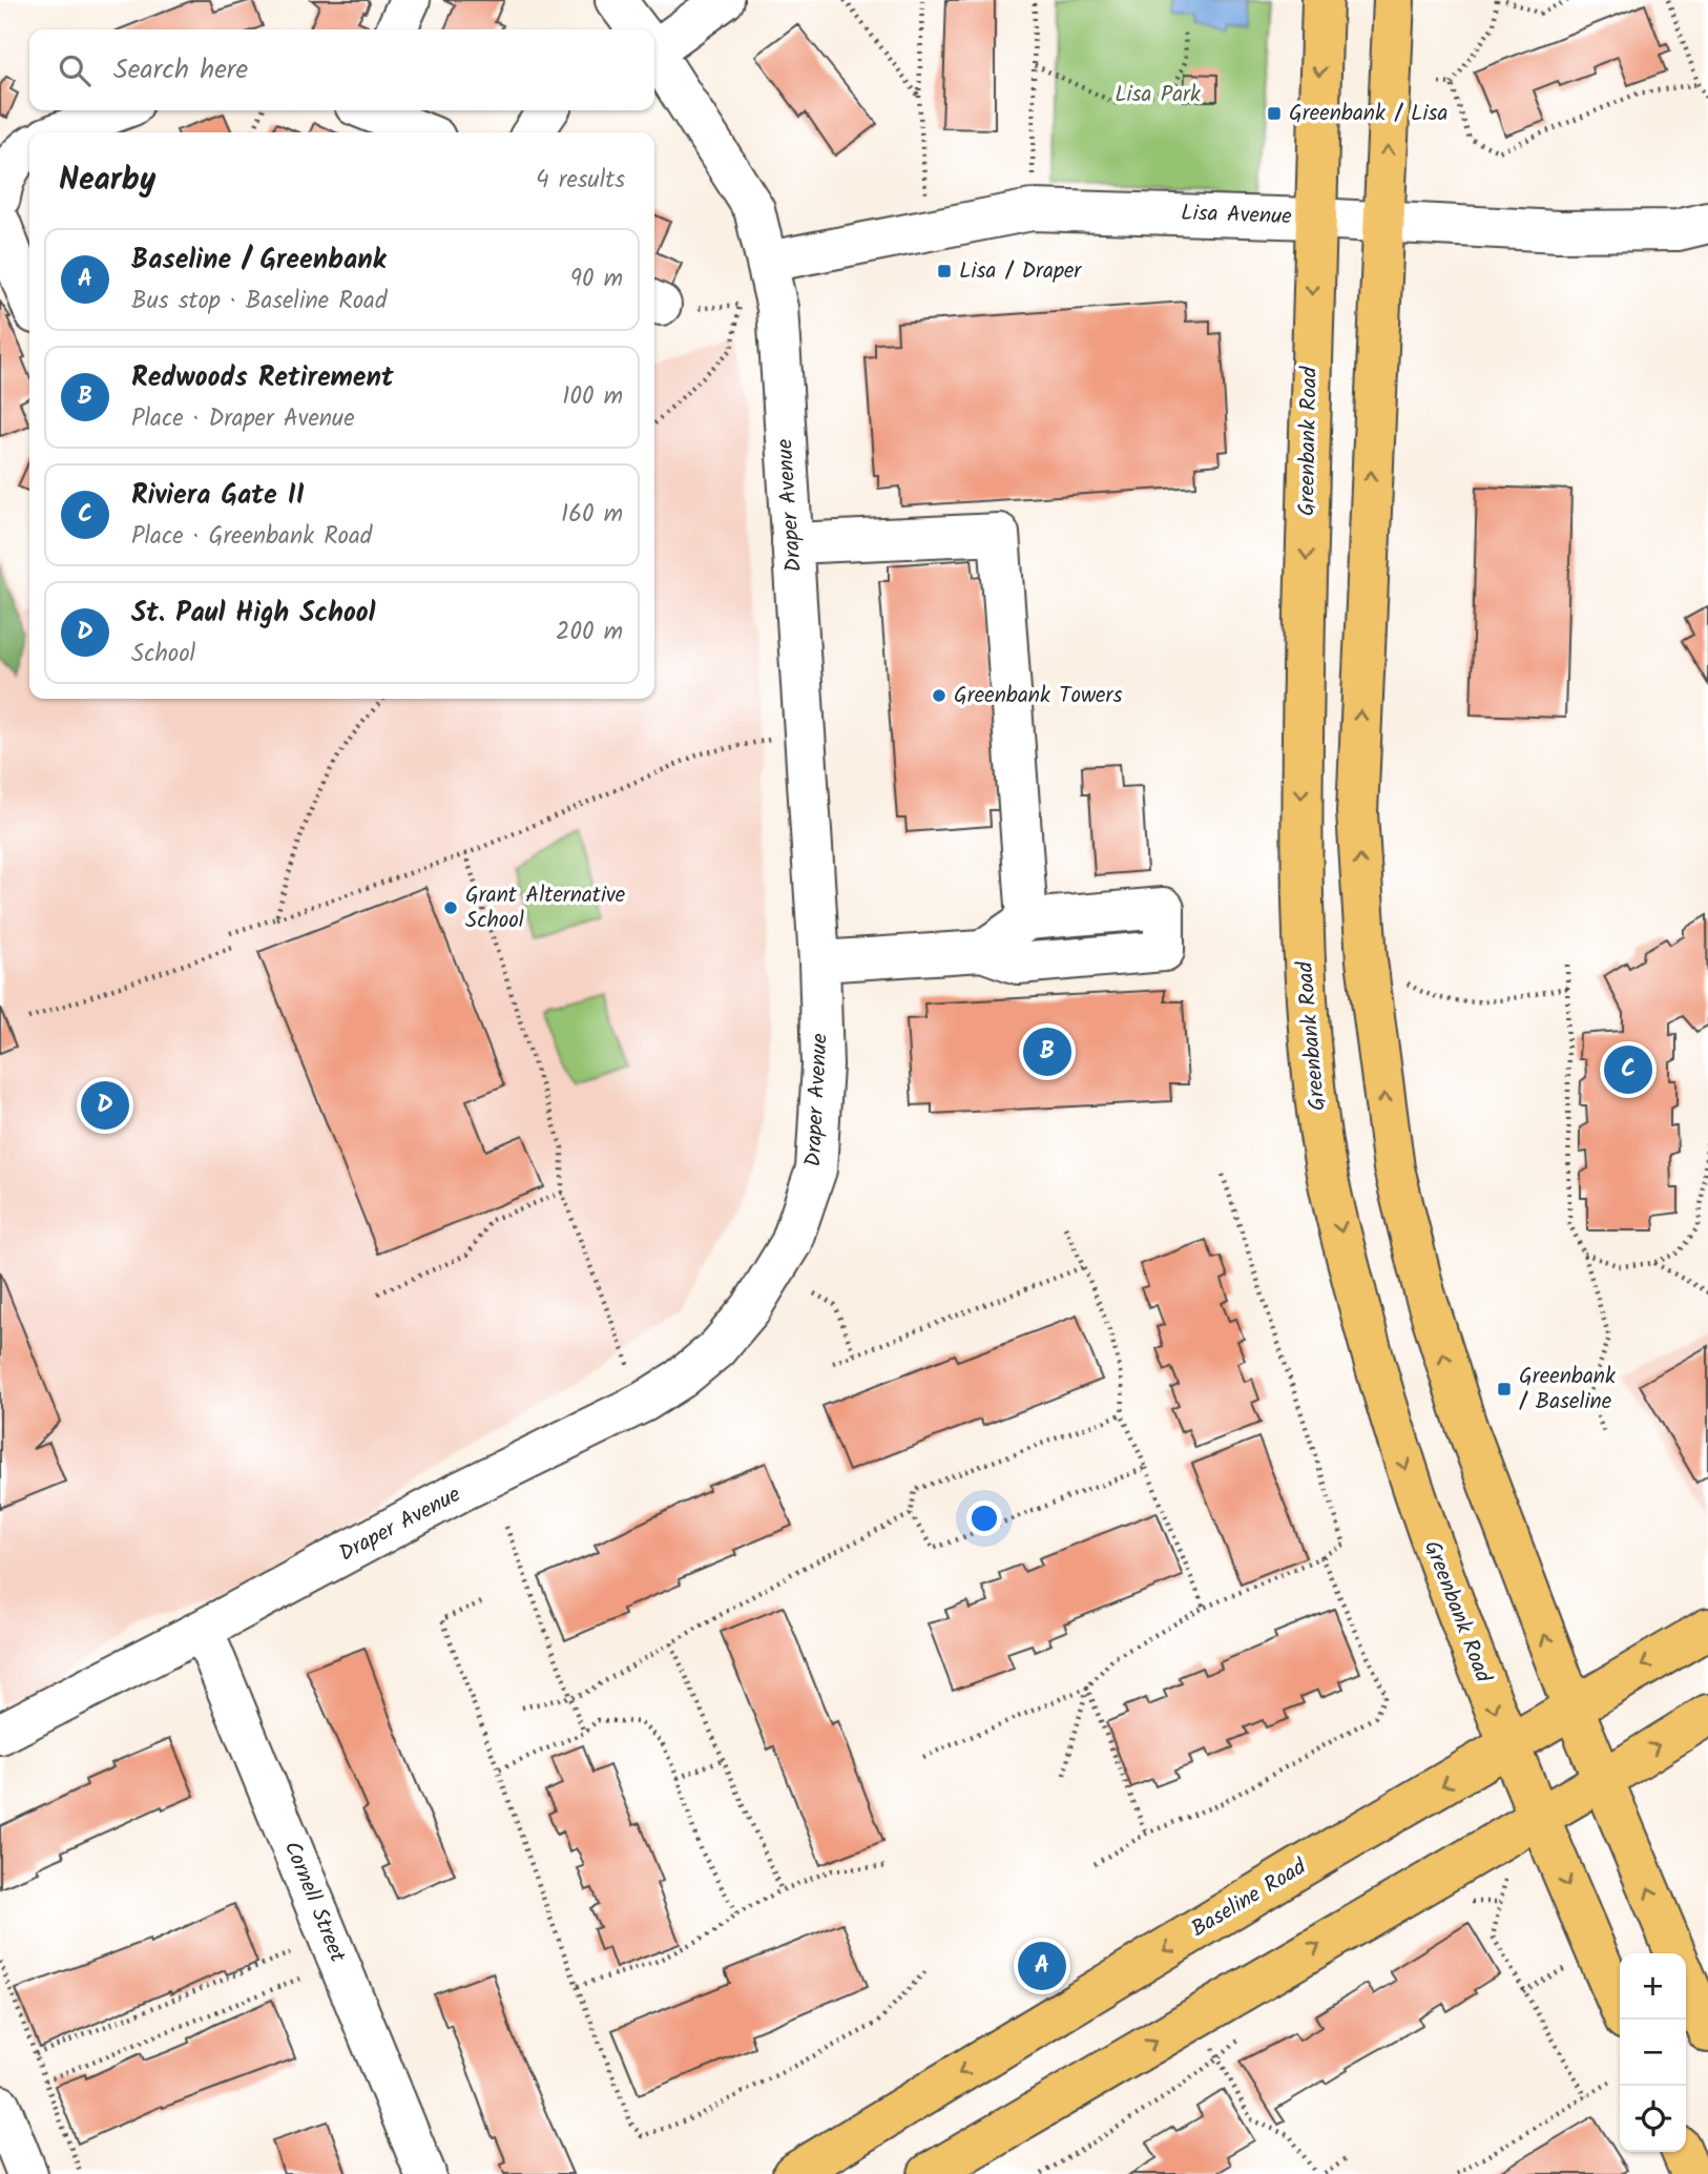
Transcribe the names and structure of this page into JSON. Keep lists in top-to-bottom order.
{
  "streets": {
    "main road": ["Greenbank Road", "Baseline Road"],
    "street": ["Lisa Avenue", "Draper Avenue", "Cornell Street"]
  },
  "crossings": [
    ["Lisa Avenue", "Greenbank Road"],
    ["Lisa Avenue", "Draper Avenue"],
    ["Greenbank Road", "Baseline Road"],
    ["Draper Avenue", "Cornell Street"]
  ],
  "parks": ["Lisa Park"],
  "places": {
    "transit": ["Greenbank / Lisa", "Lisa / Draper", "Greenbank / Baseline"],
    "other": ["Greenbank Towers", "Grant Alternative School"]
  },
  "page": {
    "search": "Search here",
    "heading": ["Nearby", "4 results"],
    "list": [
      {
        "mark": "A",
        "name": "Baseline / Greenbank",
        "note": "Bus stop · Baseline Road",
        "value": "90 m"
      },
      {
        "mark": "B",
        "name": "Redwoods Retirement",
        "note": "Place · Draper Avenue",
        "value": "100 m"
      },
      {
        "mark": "C",
        "name": "Riviera Gate II",
        "note": "Place · Greenbank Road",
        "value": "160 m"
      },
      {
        "mark": "D",
        "name": "St. Paul High School",
        "note": "School",
        "value": "200 m"
      }
    ],
    "pins": [
      "B",
      "C",
      "D",
      "A"
    ],
    "map_buttons": ["+", "−"]
  }
}
